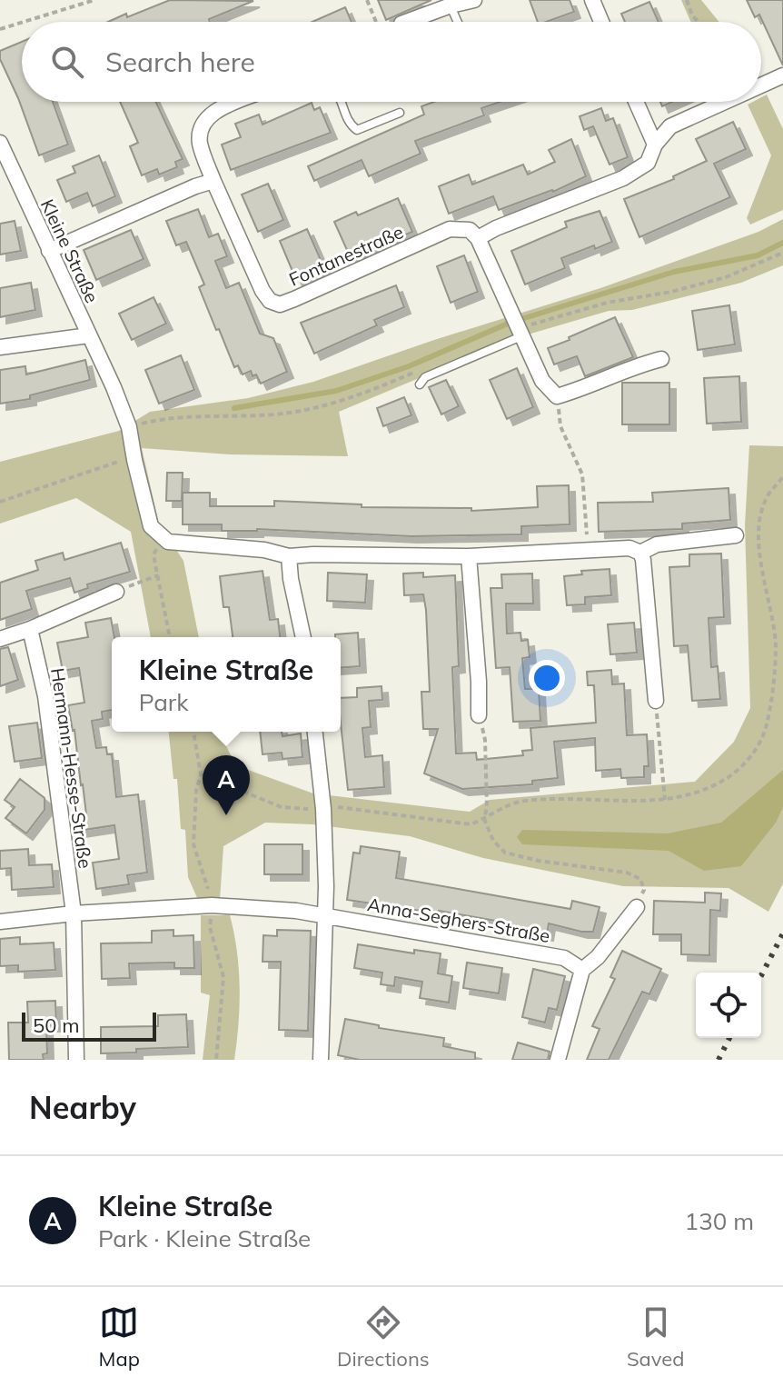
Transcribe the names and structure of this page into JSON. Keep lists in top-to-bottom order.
{
  "streets": {
    "street": [
      "Kleine Straße",
      "Fontanestraße",
      "Hermann-Hesse-Straße",
      "Anna-Seghers-Straße"
    ]
  },
  "scale_bar": "50 m",
  "page": {
    "search": "Search here",
    "popup": ["Kleine Straße", "Park"],
    "pins": "A",
    "scale": "50 m",
    "heading": "Nearby",
    "list": [
      {
        "mark": "A",
        "name": "Kleine Straße",
        "note": "Park · Kleine Straße",
        "value": "130 m"
      }
    ],
    "nav": ["Map", "Directions", "Saved"]
  }
}
